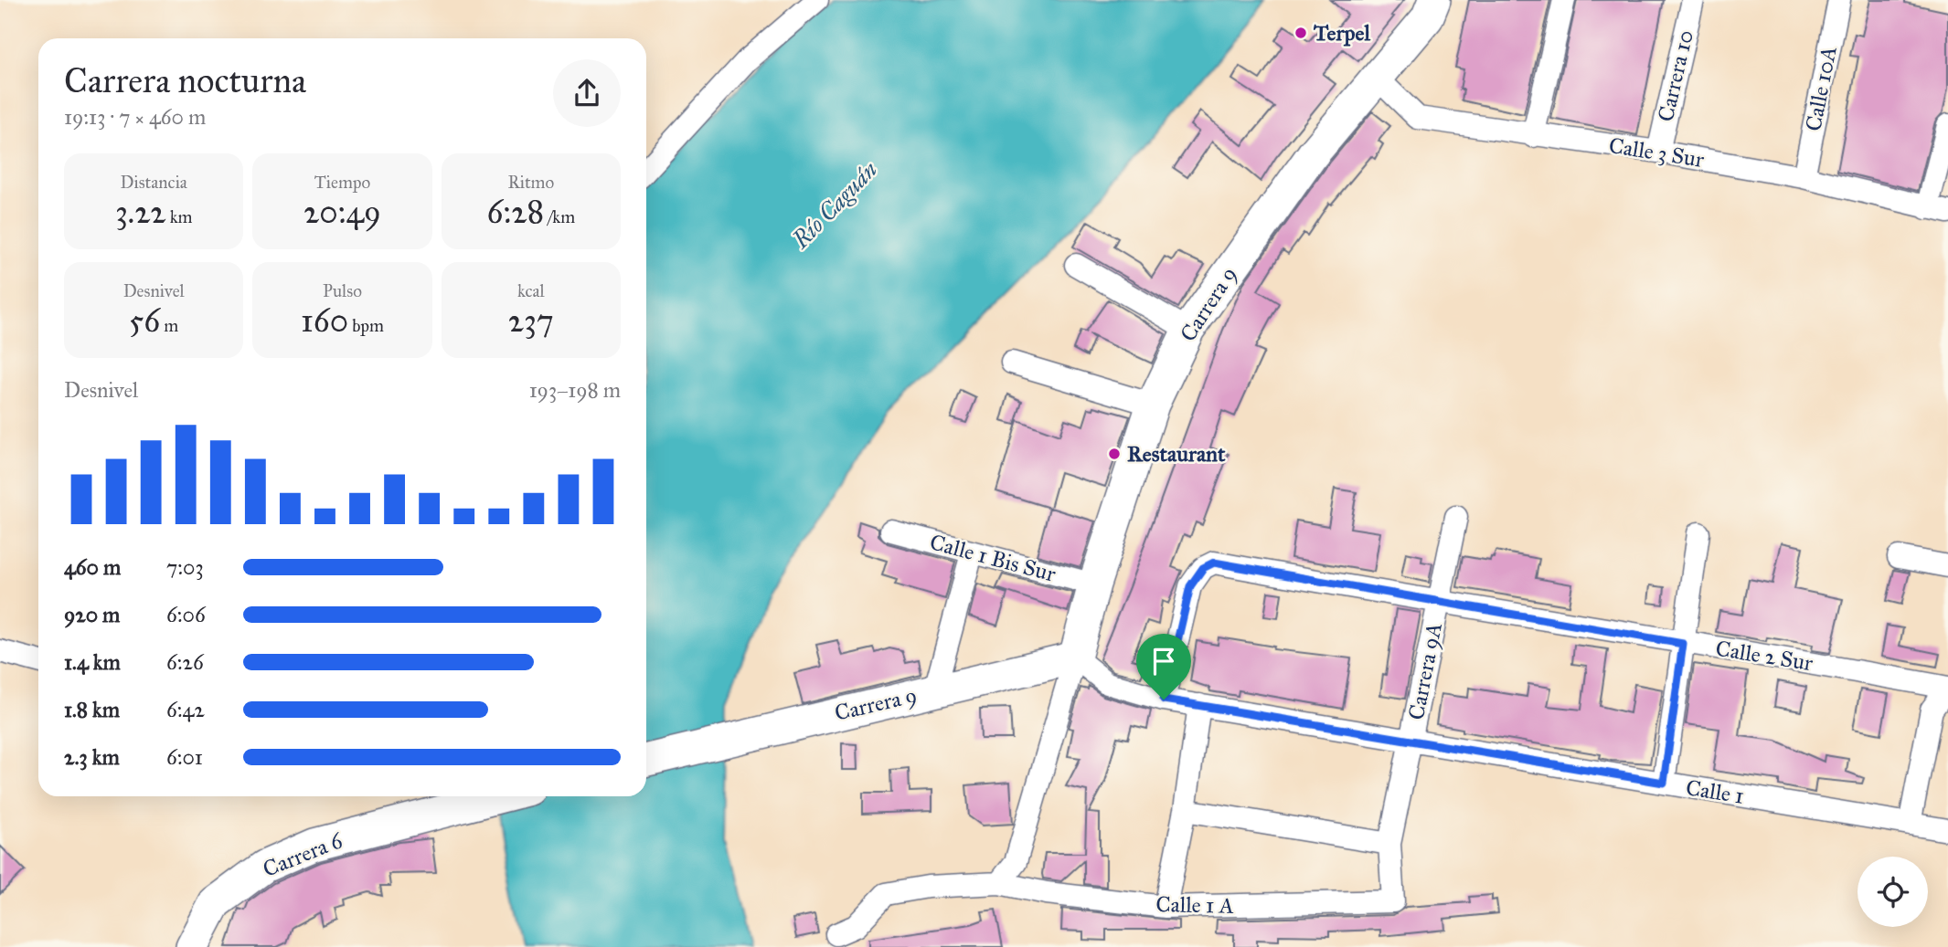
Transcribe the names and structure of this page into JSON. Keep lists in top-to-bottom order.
{
  "streets": {
    "main road": ["Carrera 9", "Carrera 6"],
    "street": [
      "Carrera 10",
      "Calle 10A",
      "Calle 3 Sur",
      "Calle 1 Bis Sur",
      "Calle 2 Sur",
      "Carrera 9A",
      "Calle 1",
      "Calle 1 A"
    ]
  },
  "crossings": [
    ["Carrera 10", "Calle 3 Sur"],
    ["Calle 10A", "Calle 3 Sur"],
    ["Calle 3 Sur", "Carrera 9"],
    ["Carrera 9", "Calle 1 Bis Sur"],
    ["Carrera 9", "Calle 1"],
    ["Carrera 9", "Calle 1 A"],
    ["Calle 2 Sur", "Carrera 9A"],
    ["Calle 2 Sur", "Calle 1"],
    ["Carrera 9A", "Calle 1"],
    ["Carrera 9A", "Calle 1 A"]
  ],
  "water": ["Río Caguán"],
  "places": ["Terpel", "Restaurant"],
  "page": {
    "heading": ["Carrera nocturna", "19:13 · 7 × 460 m"],
    "stats": [
      ["Distancia", "3.22 km"],
      ["Tiempo", "20:49"],
      ["Ritmo", "6:28 /km"],
      ["Desnivel", "56 m"],
      ["Pulso", "160 bpm"],
      ["kcal", "237"]
    ],
    "chart": ["Desnivel", "193–198 m"],
    "list": [
      {
        "name": "460 m",
        "note": "7:03"
      },
      {
        "name": "920 m",
        "note": "6:06"
      },
      {
        "name": "1.4 km",
        "note": "6:26"
      },
      {
        "name": "1.8 km",
        "note": "6:42"
      },
      {
        "name": "2.3 km",
        "note": "6:01"
      }
    ]
  }
}
